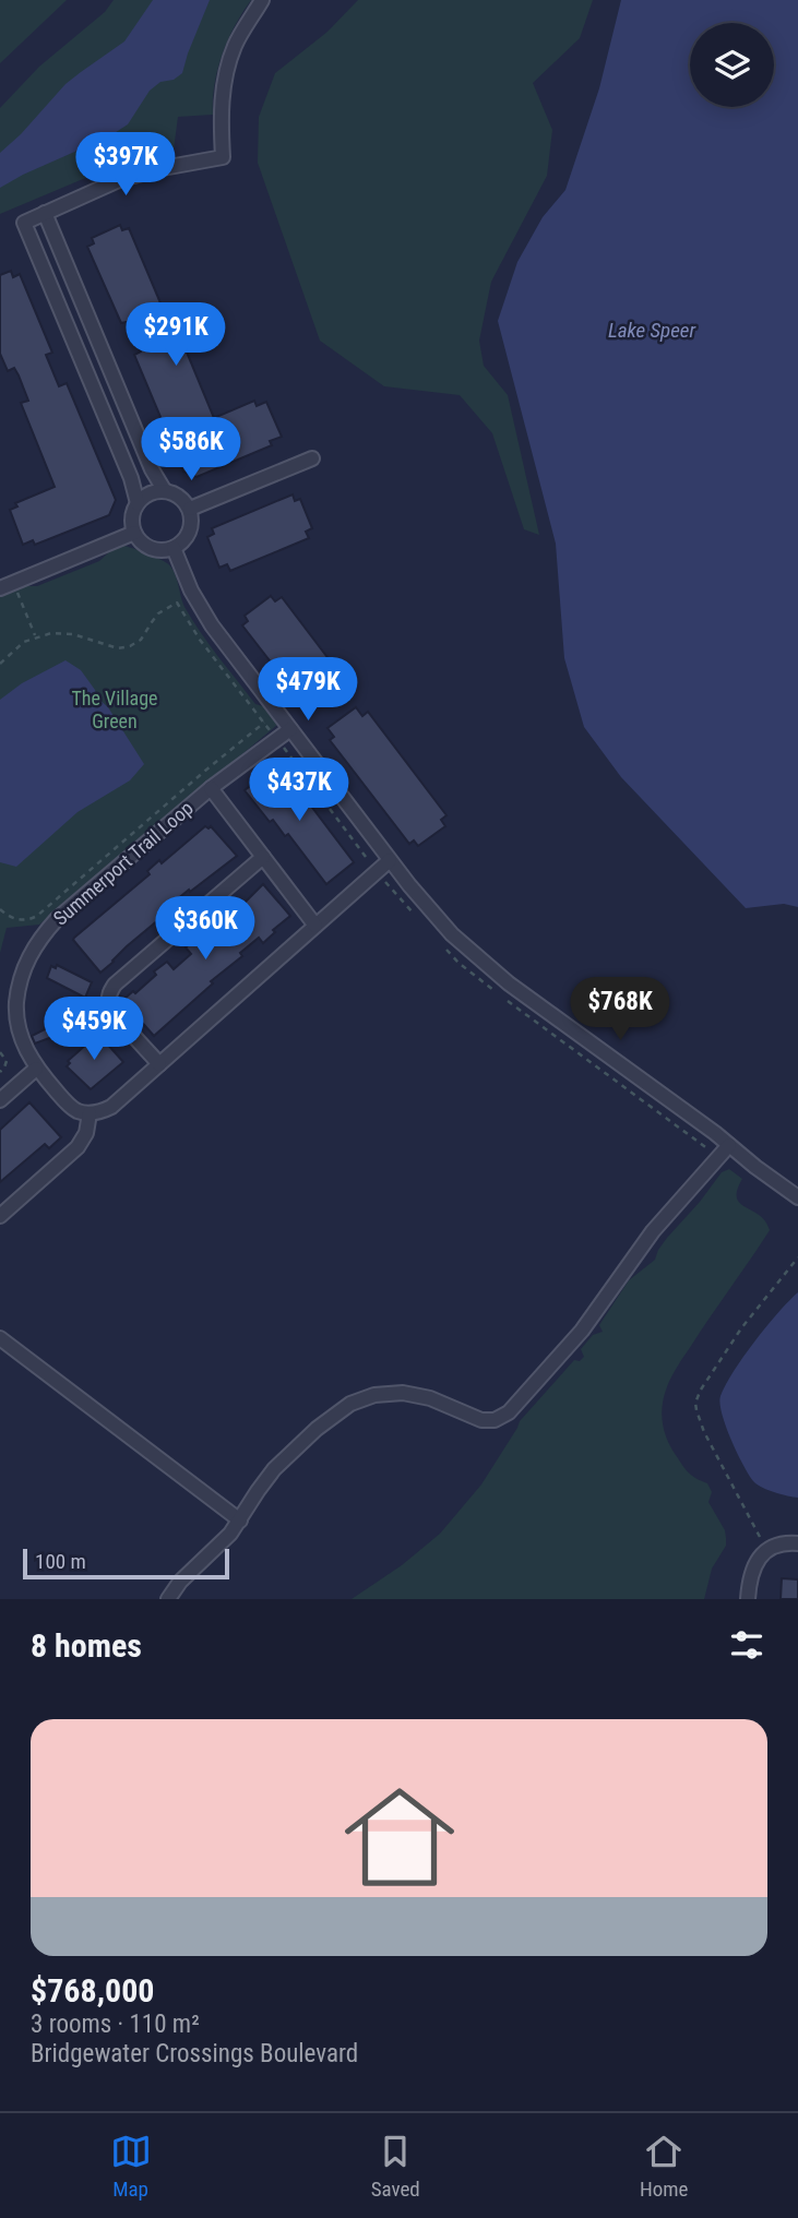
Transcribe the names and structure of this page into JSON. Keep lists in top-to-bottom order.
{
  "streets": {
    "street": ["Summerport Trail Loop"]
  },
  "water": ["Lake Speer"],
  "parks": ["The Village Green"],
  "scale_bar": "100 m",
  "page": {
    "price": [
      "$397K",
      "$291K",
      "$586K",
      "$479K",
      "$437K",
      "$360K",
      "$768K",
      "$459K"
    ],
    "scale": "100 m",
    "heading": "8 homes",
    "list": [
      {
        "name": "$768,000",
        "note": "3 rooms · 110 m² · Bridgewater Crossings Boulevard"
      }
    ],
    "tabs": ["Map", "Saved", "Home"]
  }
}
